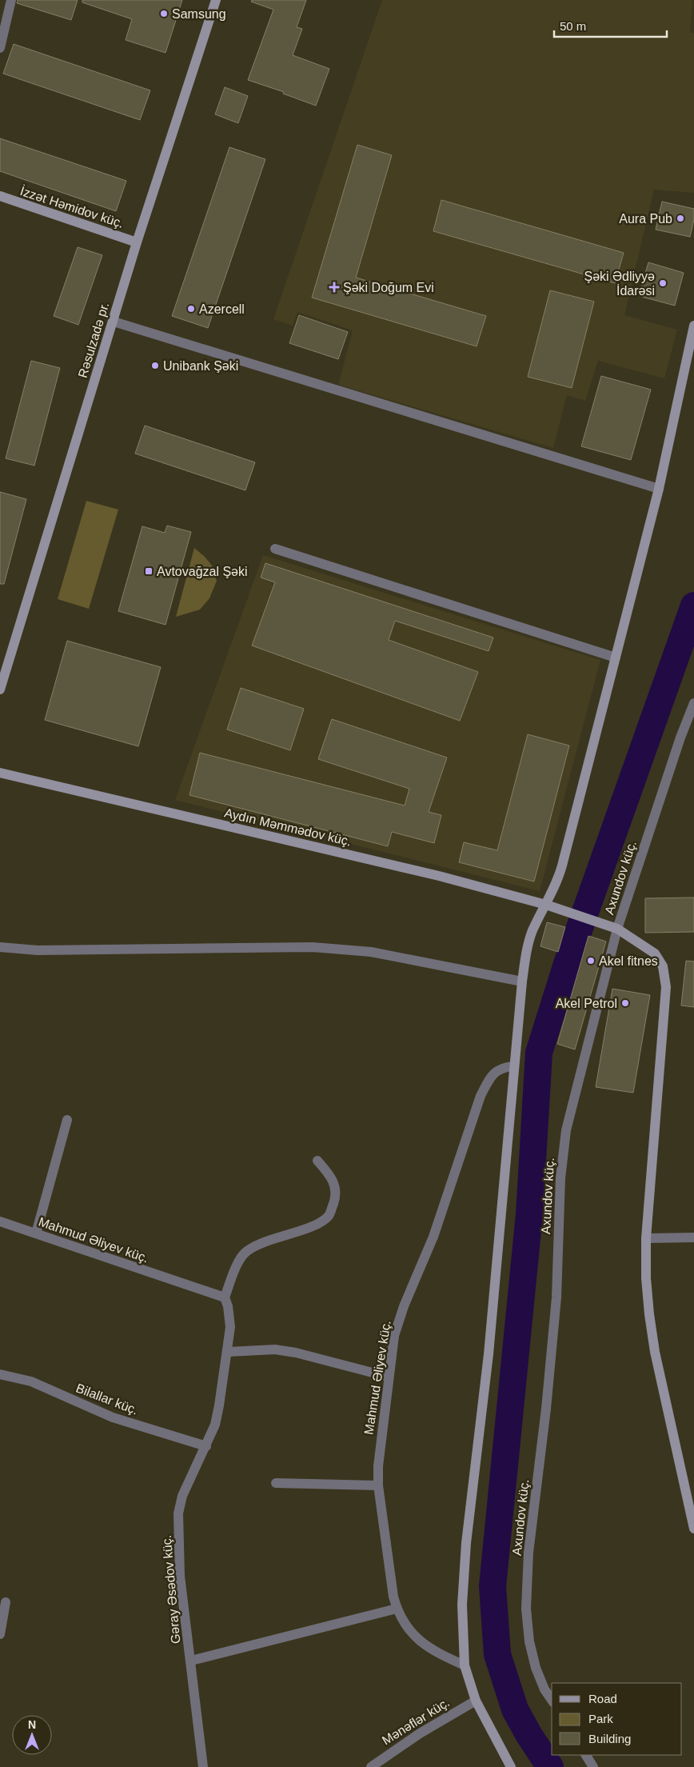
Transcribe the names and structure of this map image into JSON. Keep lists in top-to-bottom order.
{
  "streets": {
    "street": [
      "İzzət Həmidov küç.",
      "Rəsulzadə pr.",
      "Aydın Məmmədov küç.",
      "Axundov küç.",
      "Mahmud Əliyev küç.",
      "Bilallar küç.",
      "Gəray Əsədov küç.",
      "Mənəflər küç."
    ]
  },
  "crossings": [
    ["İzzət Həmidov küç.", "Rəsulzadə pr."],
    ["Aydın Məmmədov küç.", "Axundov küç."],
    ["Mahmud Əliyev küç.", "Gəray Əsədov küç."],
    ["Bilallar küç.", "Gəray Əsədov küç."]
  ],
  "places": {
    "other": [
      "Samsung",
      "Aura Pub",
      "Şəki Ədliyyə İdarəsi",
      "Azercell",
      "Unibank Şəki",
      "Akel fitnes",
      "Akel Petrol"
    ],
    "health": ["Şəki Doğum Evi"],
    "transit": ["Avtovağzal Şəki"]
  },
  "legend": ["Road", "Park", "Building"],
  "scale_bar": "50 m",
  "north": "top"
}
